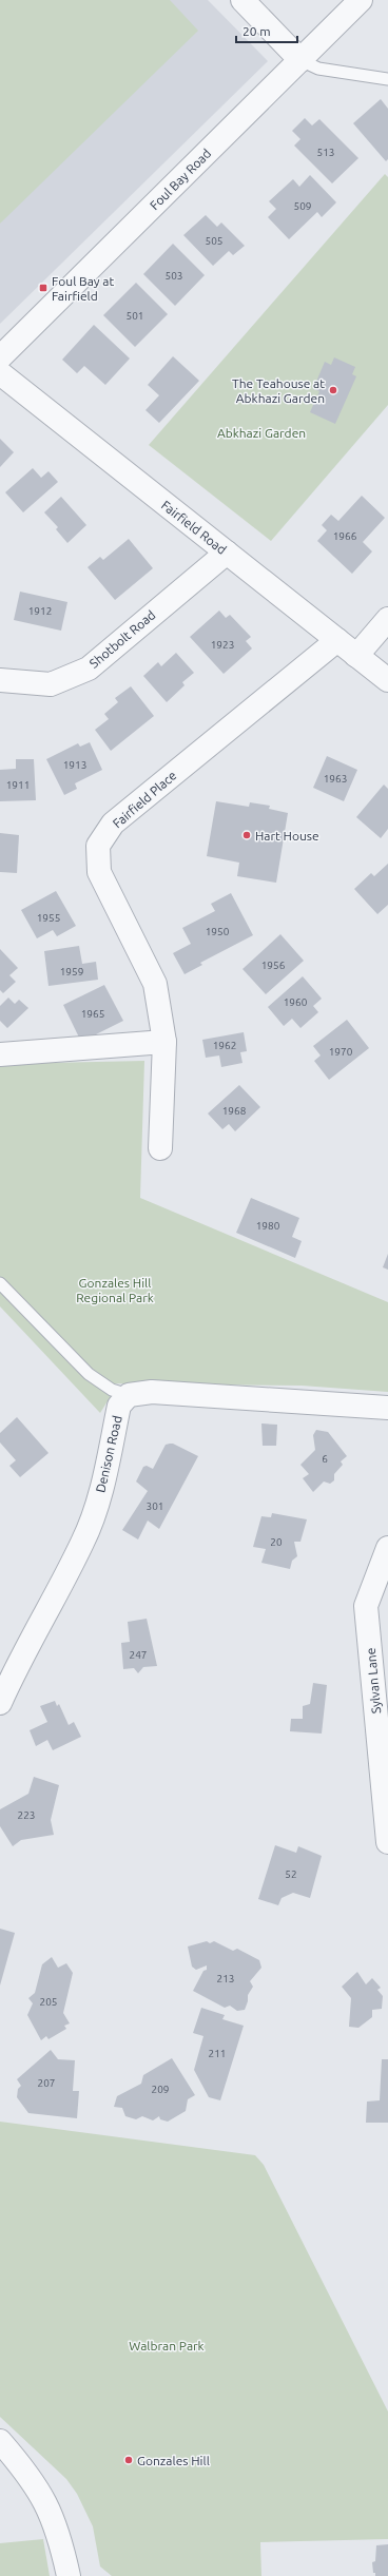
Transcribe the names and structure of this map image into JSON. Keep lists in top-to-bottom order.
{
  "streets": {
    "street": [
      "Foul Bay Road",
      "Fairfield Road",
      "Shotbolt Road",
      "Fairfield Place",
      "Denison Road",
      "Sylvan Lane"
    ]
  },
  "crossings": [
    ["Fairfield Road", "Shotbolt Road"],
    ["Fairfield Road", "Fairfield Place"]
  ],
  "parks": ["Abkhazi Garden", "Gonzales Hill Regional Park", "Walbran Park"],
  "places": {
    "transit": ["Foul Bay at Fairfield"],
    "other": ["The Teahouse at Abkhazi Garden", "Hart House", "Gonzales Hill"]
  },
  "house_numbers": [
    "513",
    "509",
    "505",
    "503",
    "501",
    "1966",
    "1912",
    "1923",
    "1913",
    "1963",
    "1911",
    "1955",
    "1950",
    "1956",
    "1959",
    "1960",
    "1965",
    "1962",
    "1970",
    "1968",
    "1980",
    "6",
    "301",
    "20",
    "247",
    "223",
    "52",
    "213",
    "205",
    "211",
    "207",
    "209"
  ],
  "scale_bar": "20 m"
}
